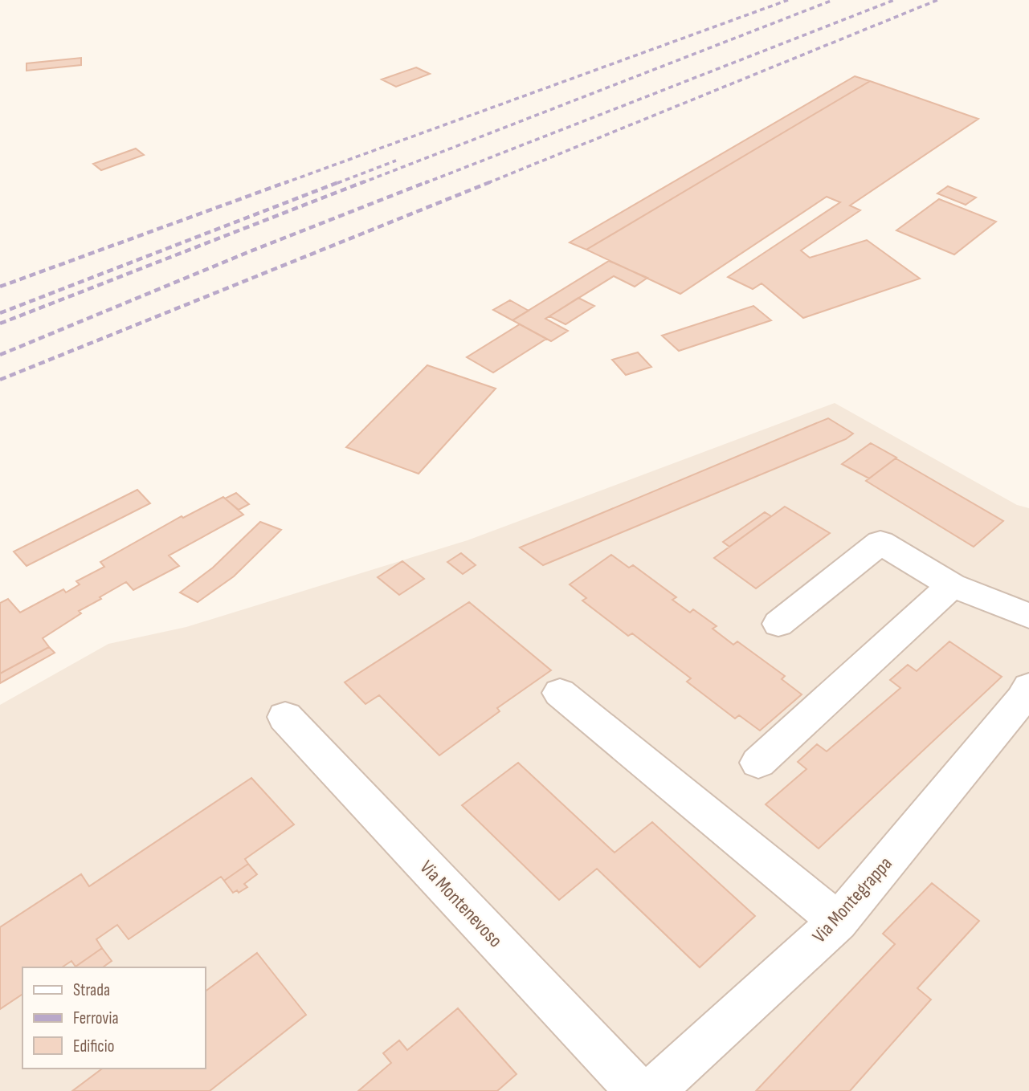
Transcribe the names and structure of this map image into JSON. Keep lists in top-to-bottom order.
{
  "streets": {
    "street": ["Via Montegrappa", "Via Montenevoso"]
  },
  "legend": ["Strada", "Ferrovia", "Edificio"]
}
